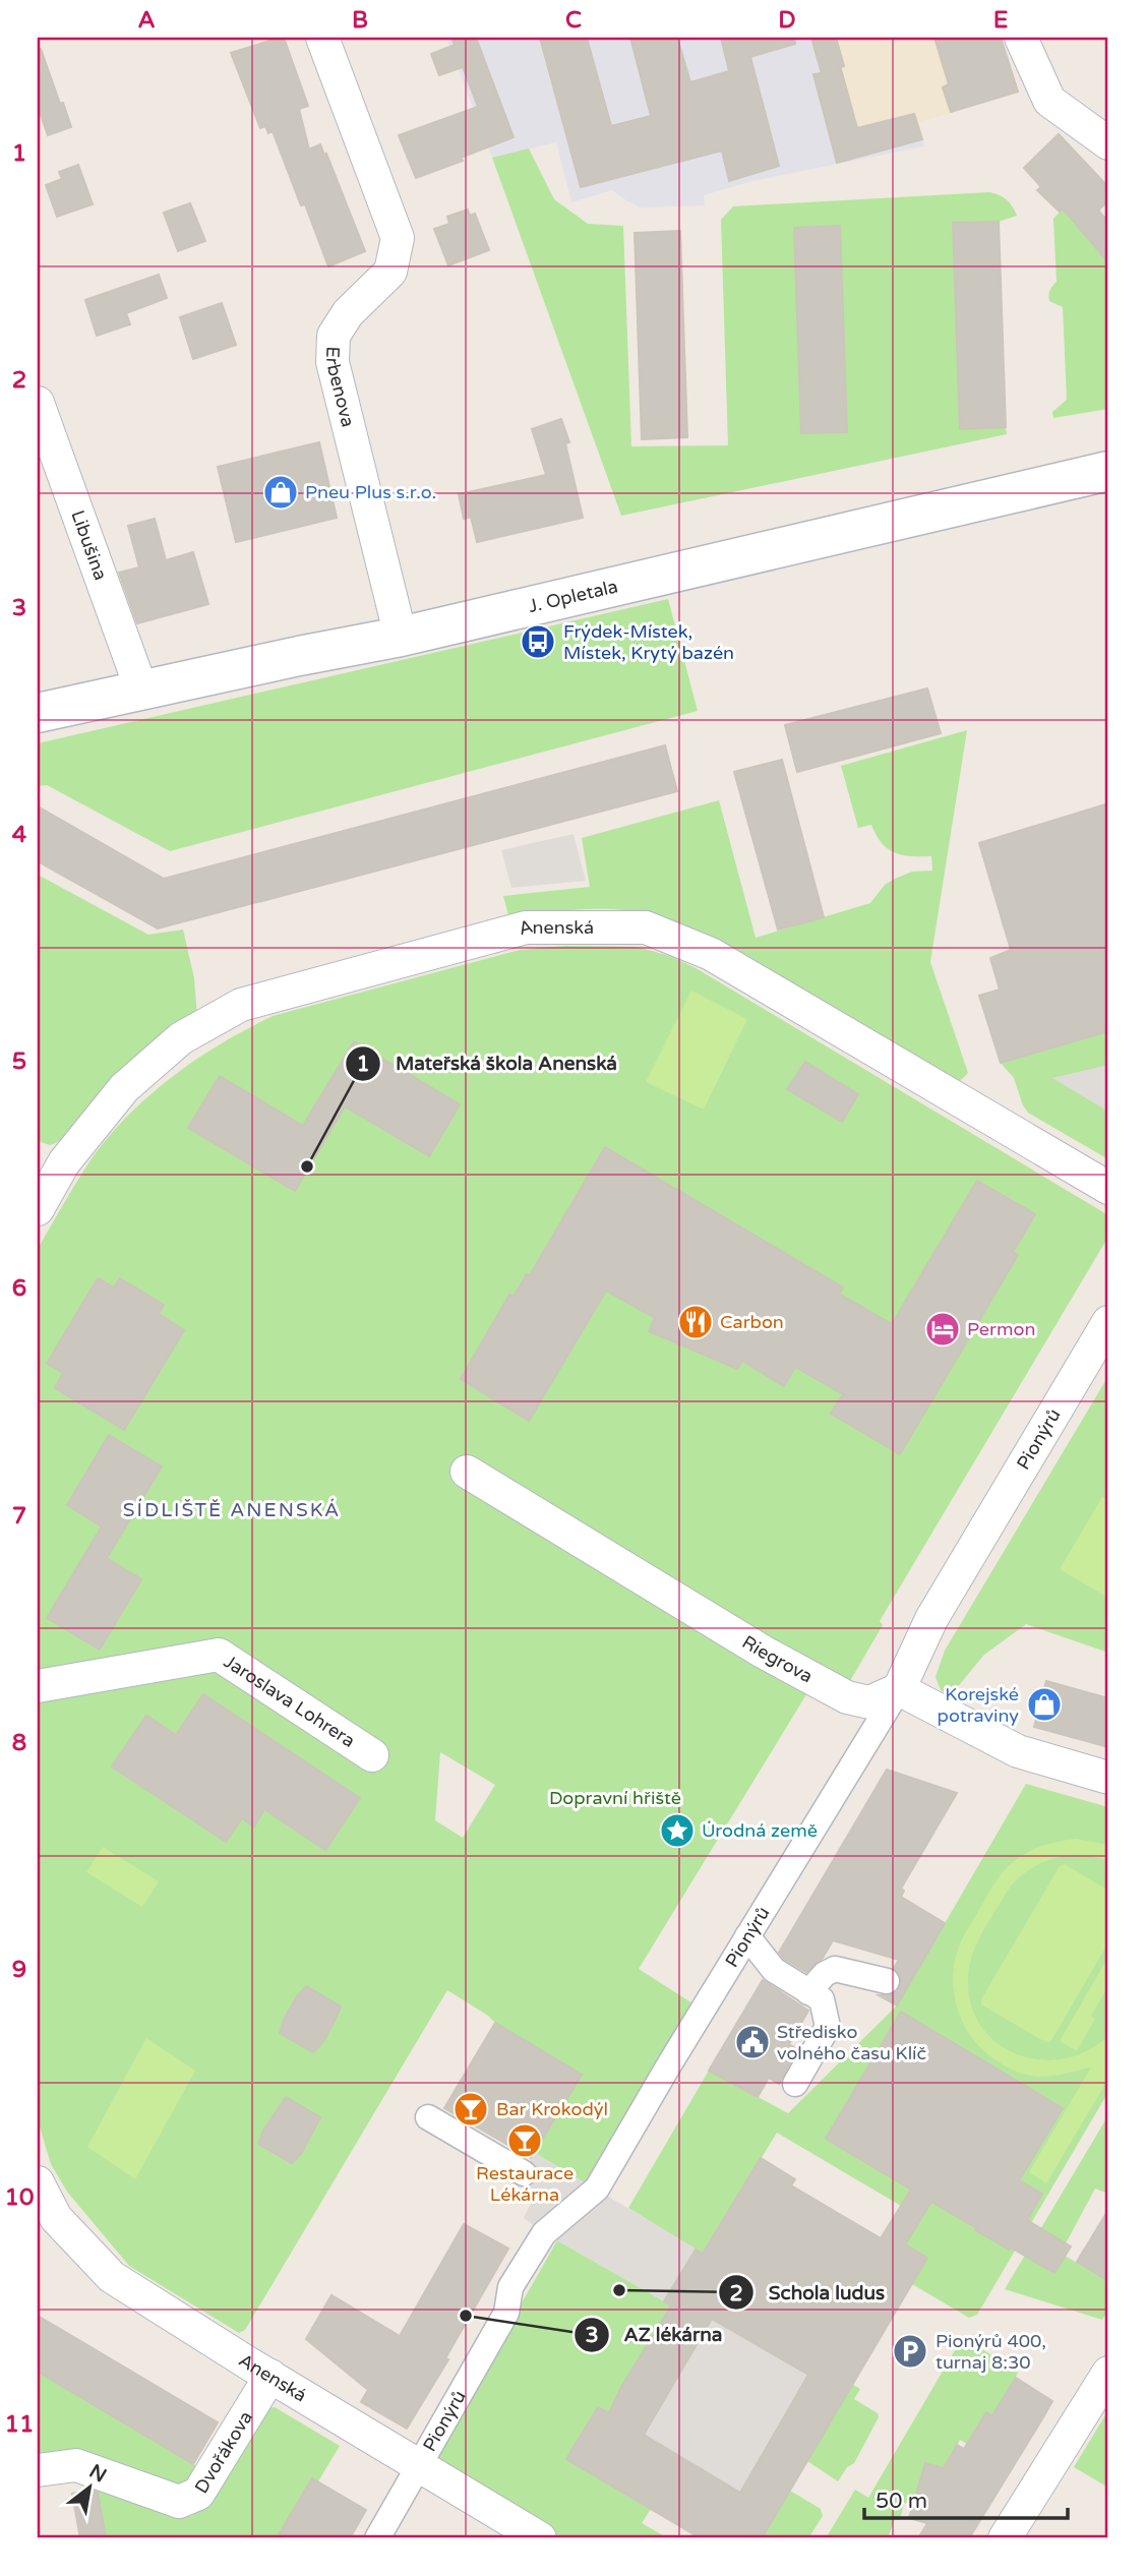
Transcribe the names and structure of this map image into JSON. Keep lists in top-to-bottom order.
{
  "streets": {
    "main road": ["J. Opletala"],
    "street": [
      "Erbenova",
      "Libušina",
      "Anenská",
      "Pionýrů",
      "Riegrova",
      "Jaroslava Lohrera",
      "Dvořákova"
    ]
  },
  "crossings": [
    ["Erbenova", "J. Opletala"],
    ["Libušina", "J. Opletala"],
    ["Anenská", "Pionýrů"],
    ["Anenská", "Dvořákova"],
    ["Pionýrů", "Riegrova"]
  ],
  "districts": ["SÍDLIŠTĚ ANENSKÁ"],
  "parks": ["Dopravní hřiště"],
  "places": {
    "shop": ["Pneu Plus s.r.o.", "Korejské potraviny"],
    "bus stop": ["Frýdek-Místek, Místek, Krytý bazén"],
    "other": ["Mateřská škola Anenská", "Schola ludus", "AZ lékárna"],
    "restaurant": ["Carbon"],
    "hotel": ["Permon"],
    "place": ["Úrodná země"],
    "public building": ["Středisko volného času Klíč"],
    "bar": ["Bar Krokodýl", "Restaurace Lékárna"],
    "parking": ["Pionýrů 400, turnaj 8:30"]
  },
  "scale_bar": "50 m",
  "north": "top right",
  "grid": {
    "columns": [
      "A",
      "B",
      "C",
      "D",
      "E"
    ],
    "rows": [
      "1",
      "2",
      "3",
      "4",
      "5",
      "6",
      "7",
      "8",
      "9",
      "10",
      "11"
    ]
  }
}
